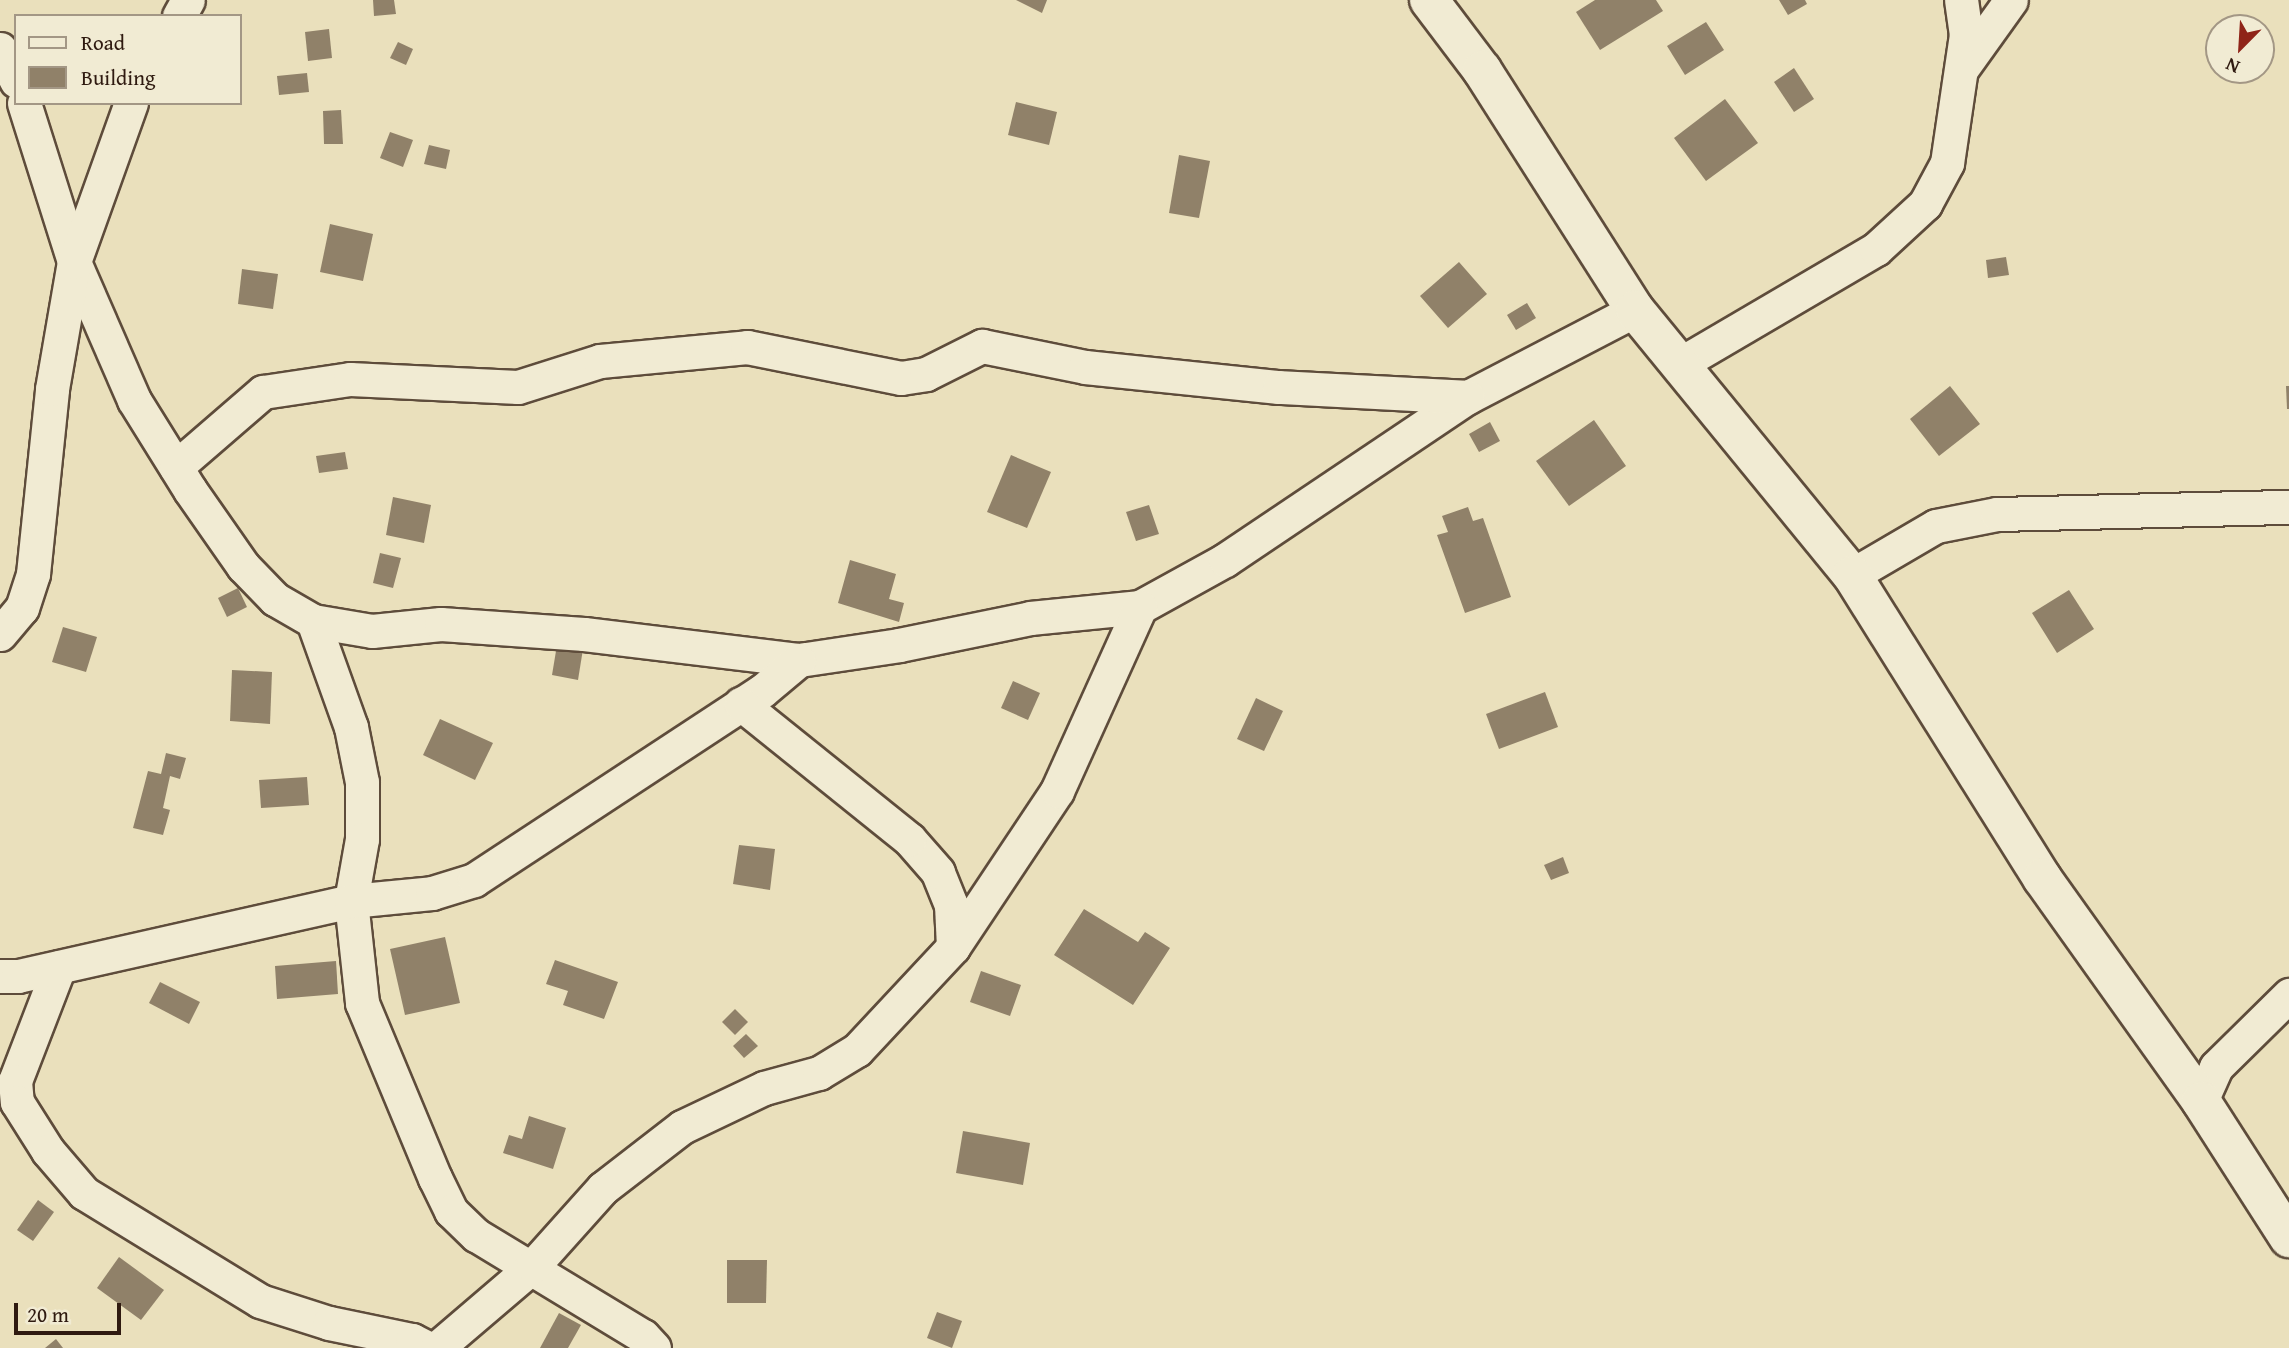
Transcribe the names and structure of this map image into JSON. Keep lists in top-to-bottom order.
{
  "legend": ["Road", "Building"],
  "scale_bar": "20 m",
  "north": "bottom left"
}
